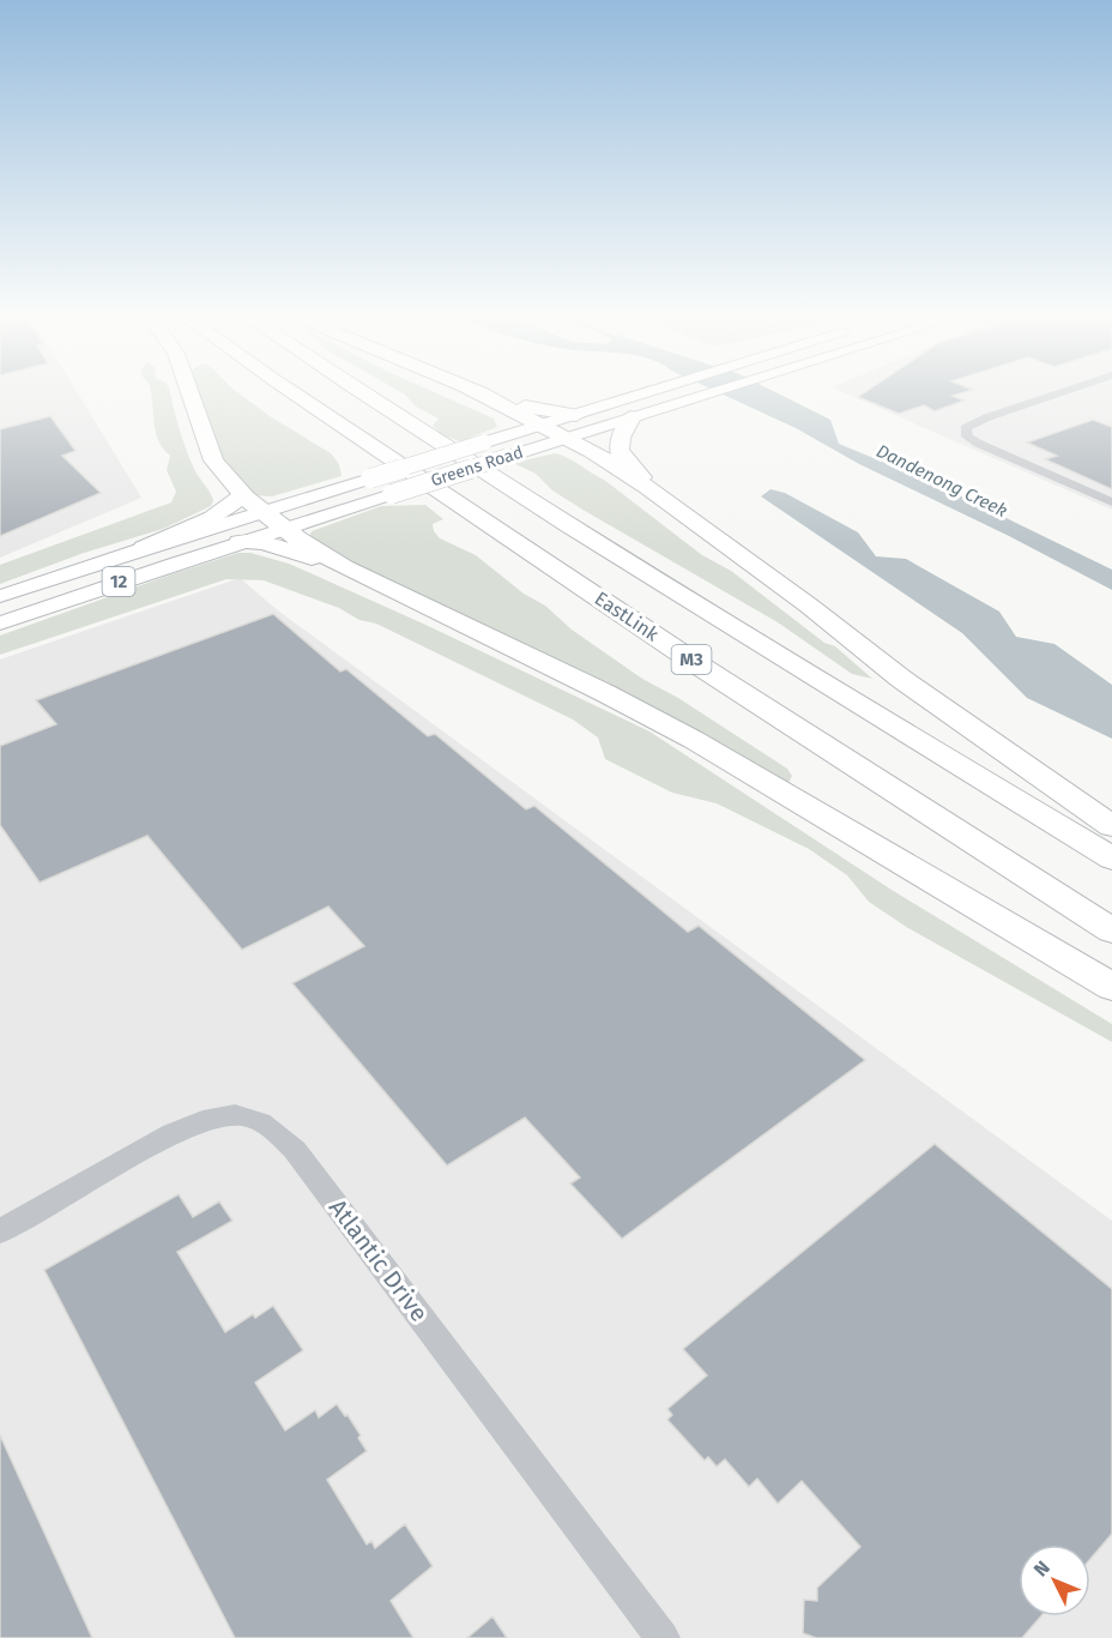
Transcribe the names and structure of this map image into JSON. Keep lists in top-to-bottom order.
{
  "streets": {
    "highway": ["EastLink", "M3"],
    "main road": ["Greens Road", "12"],
    "street": ["Atlantic Drive"]
  },
  "water": ["Dandenong Creek"],
  "north": "top left"
}
